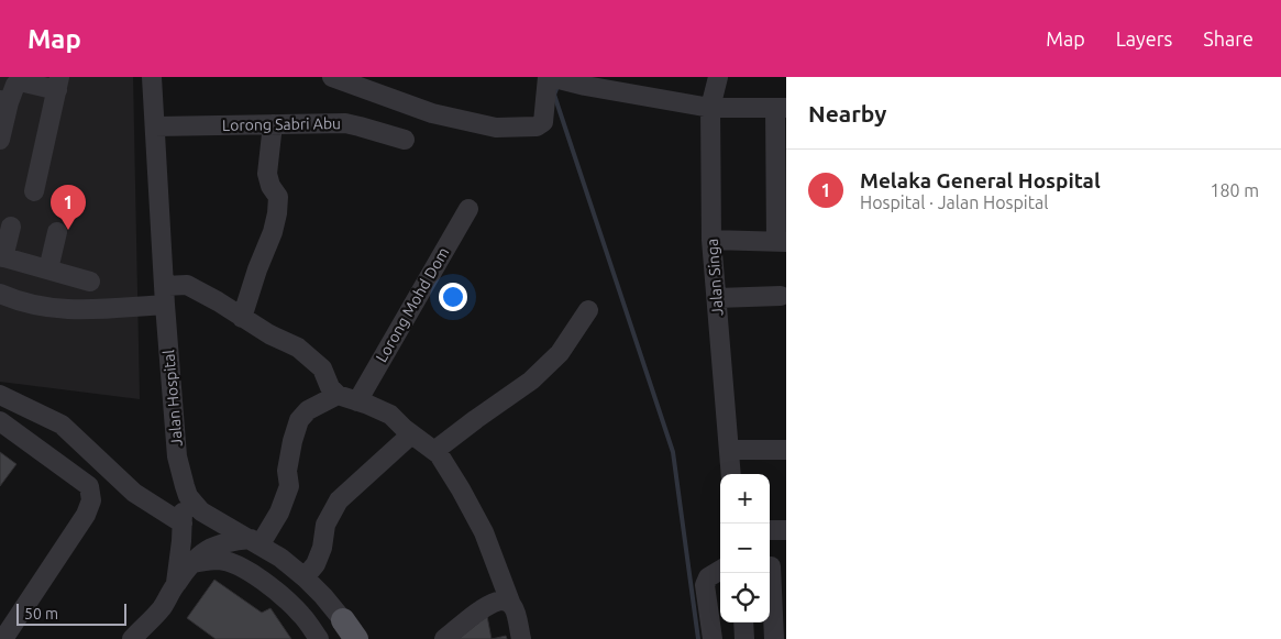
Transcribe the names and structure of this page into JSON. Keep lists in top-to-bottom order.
{
  "streets": {
    "street": [
      "Lorong Sabri Abu",
      "Jalan Singa",
      "Lorong Mohd Dom",
      "Jalan Hospital"
    ]
  },
  "crossings": [
    ["Lorong Sabri Abu", "Jalan Hospital"]
  ],
  "scale_bar": "50 m",
  "page": {
    "header": "Map",
    "nav": ["Map", "Layers", "Share"],
    "heading": "Nearby",
    "list": [
      {
        "mark": "1",
        "name": "Melaka General Hospital",
        "note": "Hospital · Jalan Hospital",
        "value": "180 m"
      }
    ],
    "pins": "1",
    "map_buttons": ["+", "−"],
    "scale": "50 m"
  }
}
